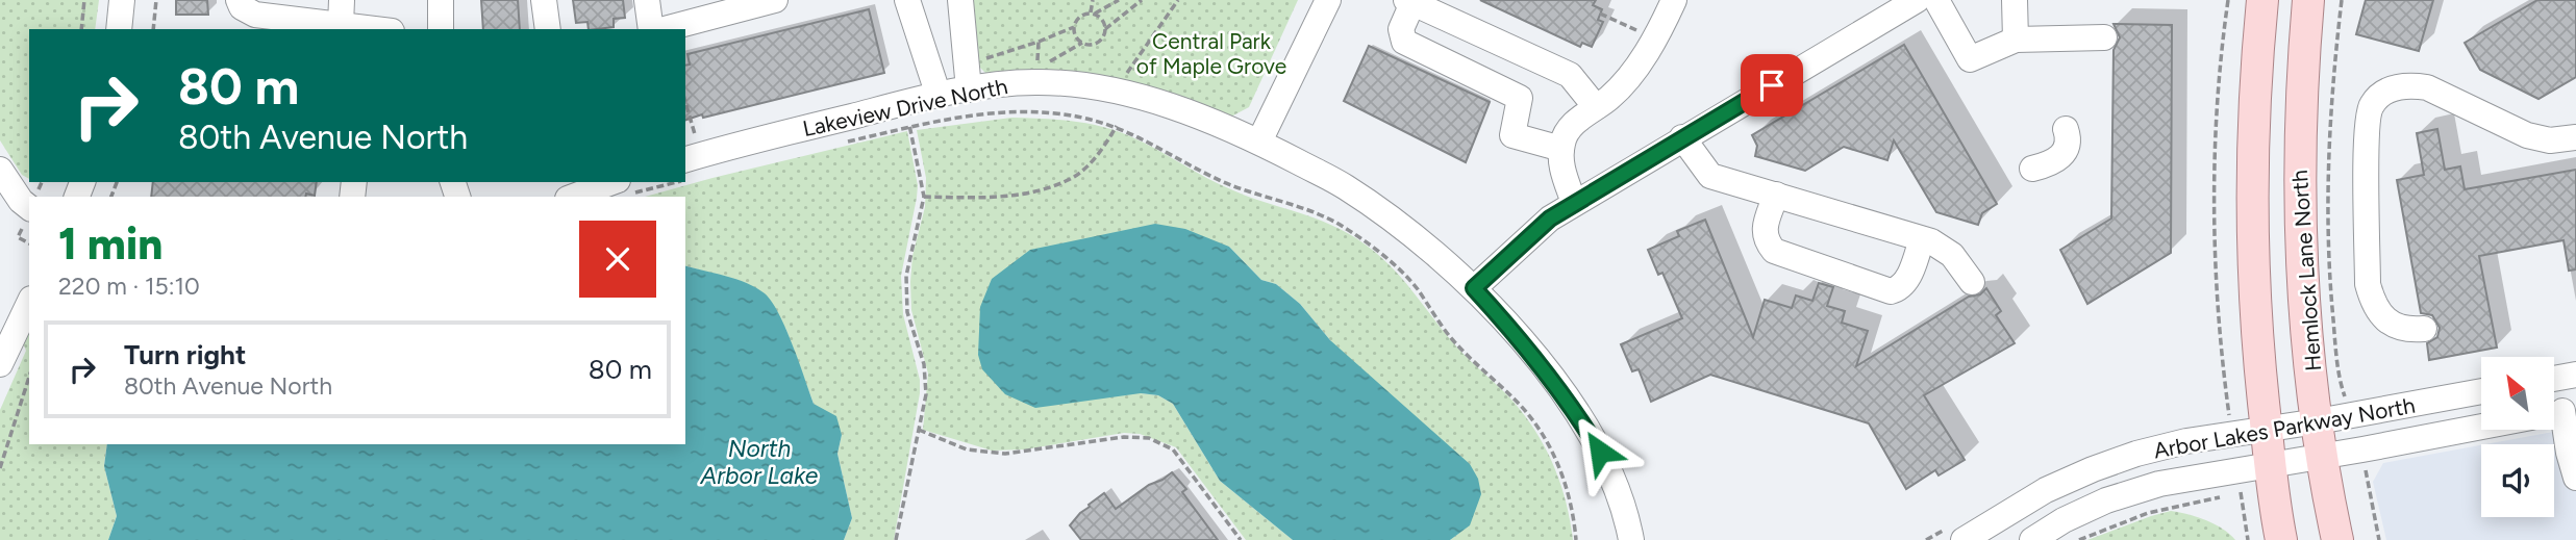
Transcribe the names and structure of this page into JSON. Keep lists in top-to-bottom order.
{
  "streets": {
    "main road": ["Hemlock Lane North"],
    "street": ["Lakeview Drive North", "Arbor Lakes Parkway North"]
  },
  "crossings": [
    ["Hemlock Lane North", "Arbor Lakes Parkway North"]
  ],
  "water": ["North Arbor Lake"],
  "parks": ["Central Park of Maple Grove"],
  "north": "top left",
  "page": {
    "turn": ["80 m", "80th Avenue North"],
    "heading": ["1 min", "220 m · 15:10"],
    "list": [
      {
        "name": "Turn right",
        "note": "80th Avenue North",
        "value": "80 m"
      }
    ]
  }
}
